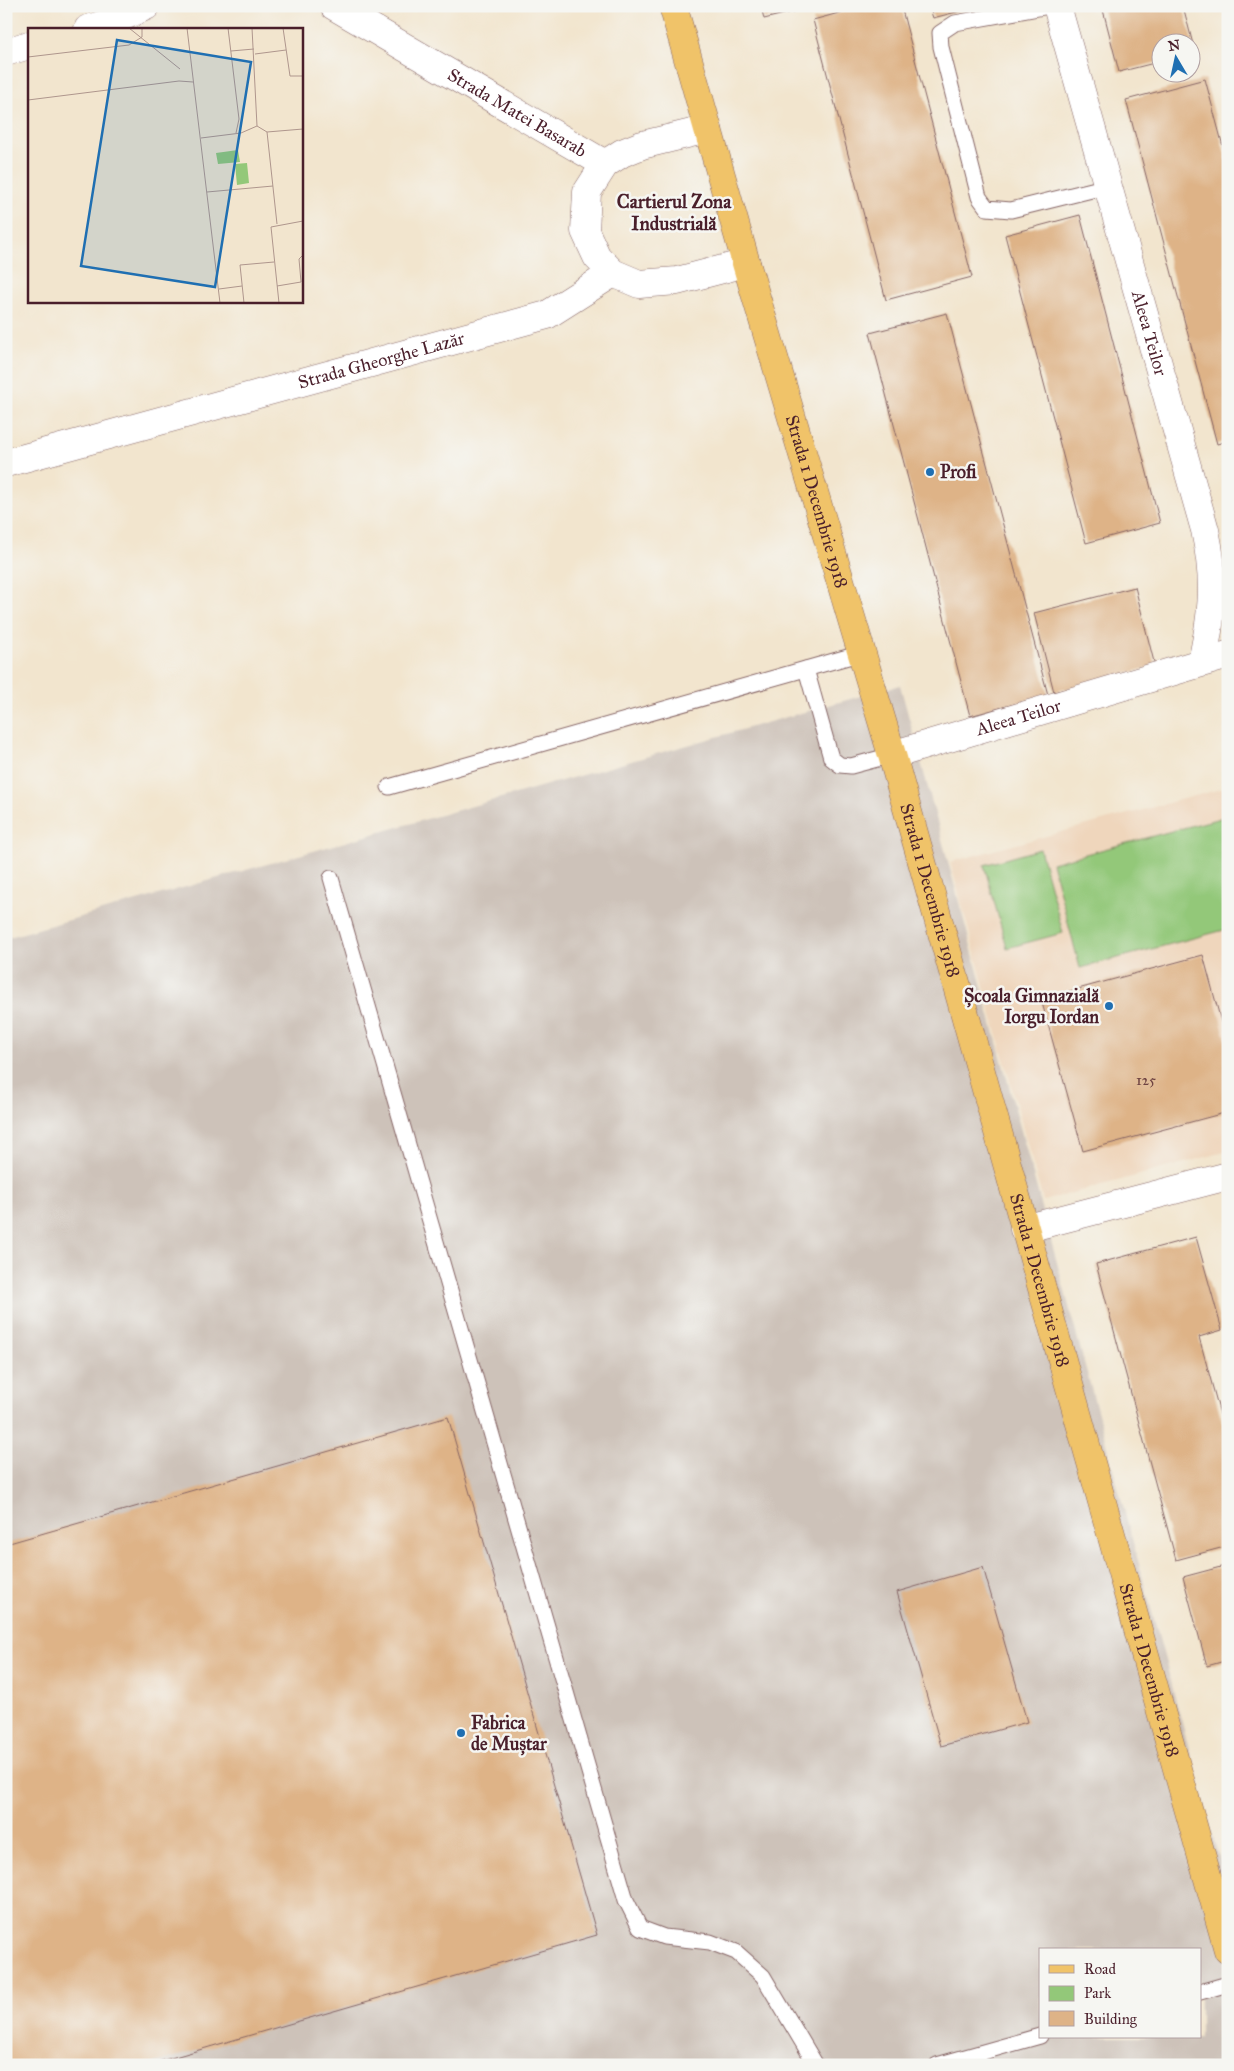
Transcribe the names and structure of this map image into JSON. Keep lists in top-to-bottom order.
{
  "streets": {
    "main road": ["Strada 1 Decembrie 1918"],
    "street": ["Strada Matei Basarab", "Aleea Teilor", "Strada Gheorghe Lazăr"]
  },
  "crossings": [
    ["Strada Matei Basarab", "Strada Gheorghe Lazăr"],
    ["Strada Matei Basarab", "Strada 1 Decembrie 1918"],
    ["Aleea Teilor", "Strada 1 Decembrie 1918"],
    ["Strada Gheorghe Lazăr", "Strada 1 Decembrie 1918"]
  ],
  "districts": ["Cartierul Zona Industrială"],
  "places": ["Profi", "Școala Gimnazială Iorgu Iordan", "Fabrica de Muștar"],
  "house_numbers": ["125"],
  "legend": ["Road", "Park", "Building"],
  "north": "top"
}
